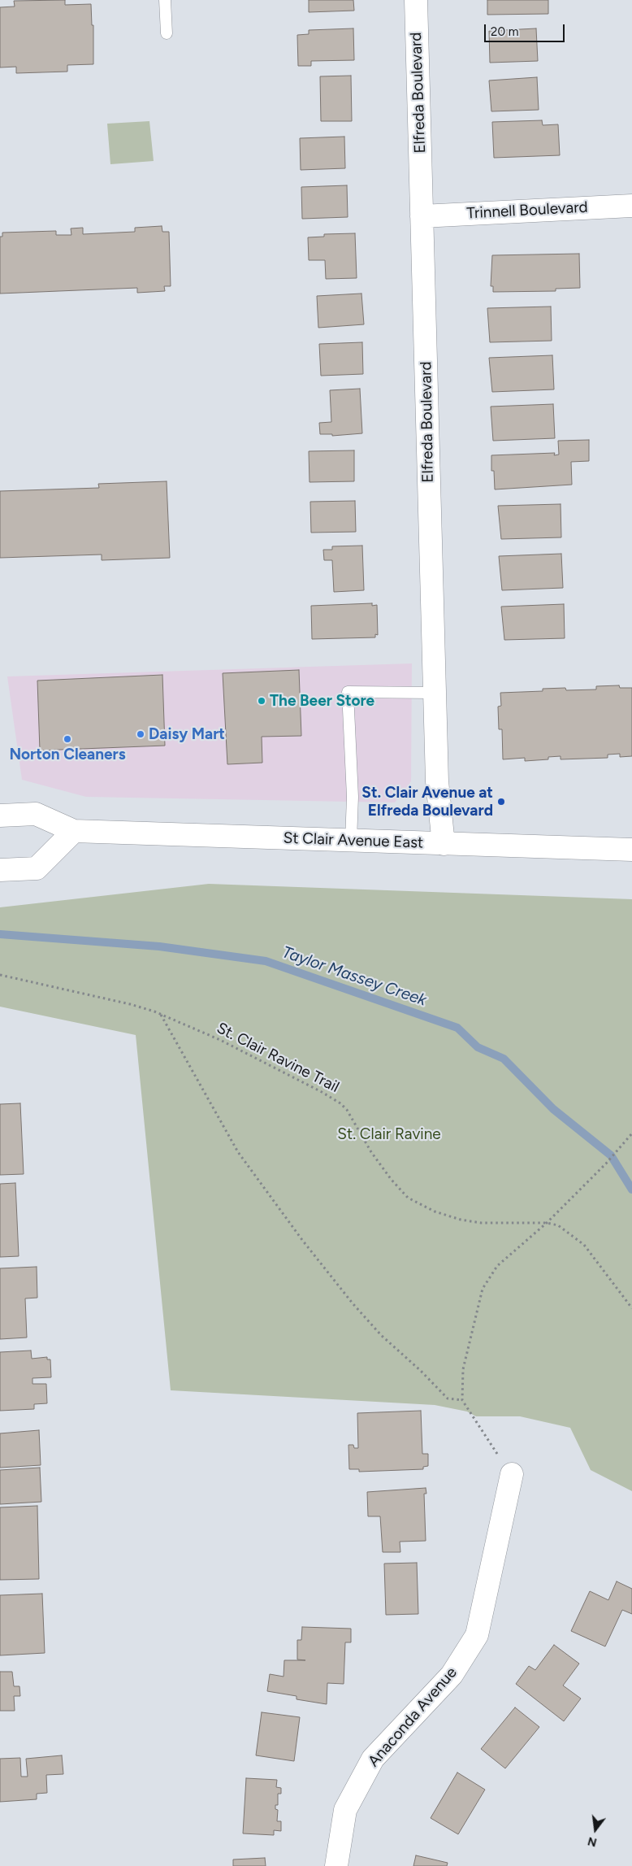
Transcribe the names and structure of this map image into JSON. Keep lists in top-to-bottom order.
{
  "streets": {
    "street": [
      "Elfreda Boulevard",
      "Trinnell Boulevard",
      "St Clair Avenue East",
      "Anaconda Avenue"
    ],
    "path": ["St. Clair Ravine Trail"]
  },
  "crossings": [
    ["Elfreda Boulevard", "Trinnell Boulevard"],
    ["Elfreda Boulevard", "St Clair Avenue East"]
  ],
  "water": ["Taylor Massey Creek"],
  "parks": ["St. Clair Ravine"],
  "places": [
    "The Beer Store",
    "Daisy Mart",
    "Norton Cleaners",
    "St. Clair Avenue at Elfreda Boulevard"
  ],
  "scale_bar": "20 m",
  "north": "bottom"
}
